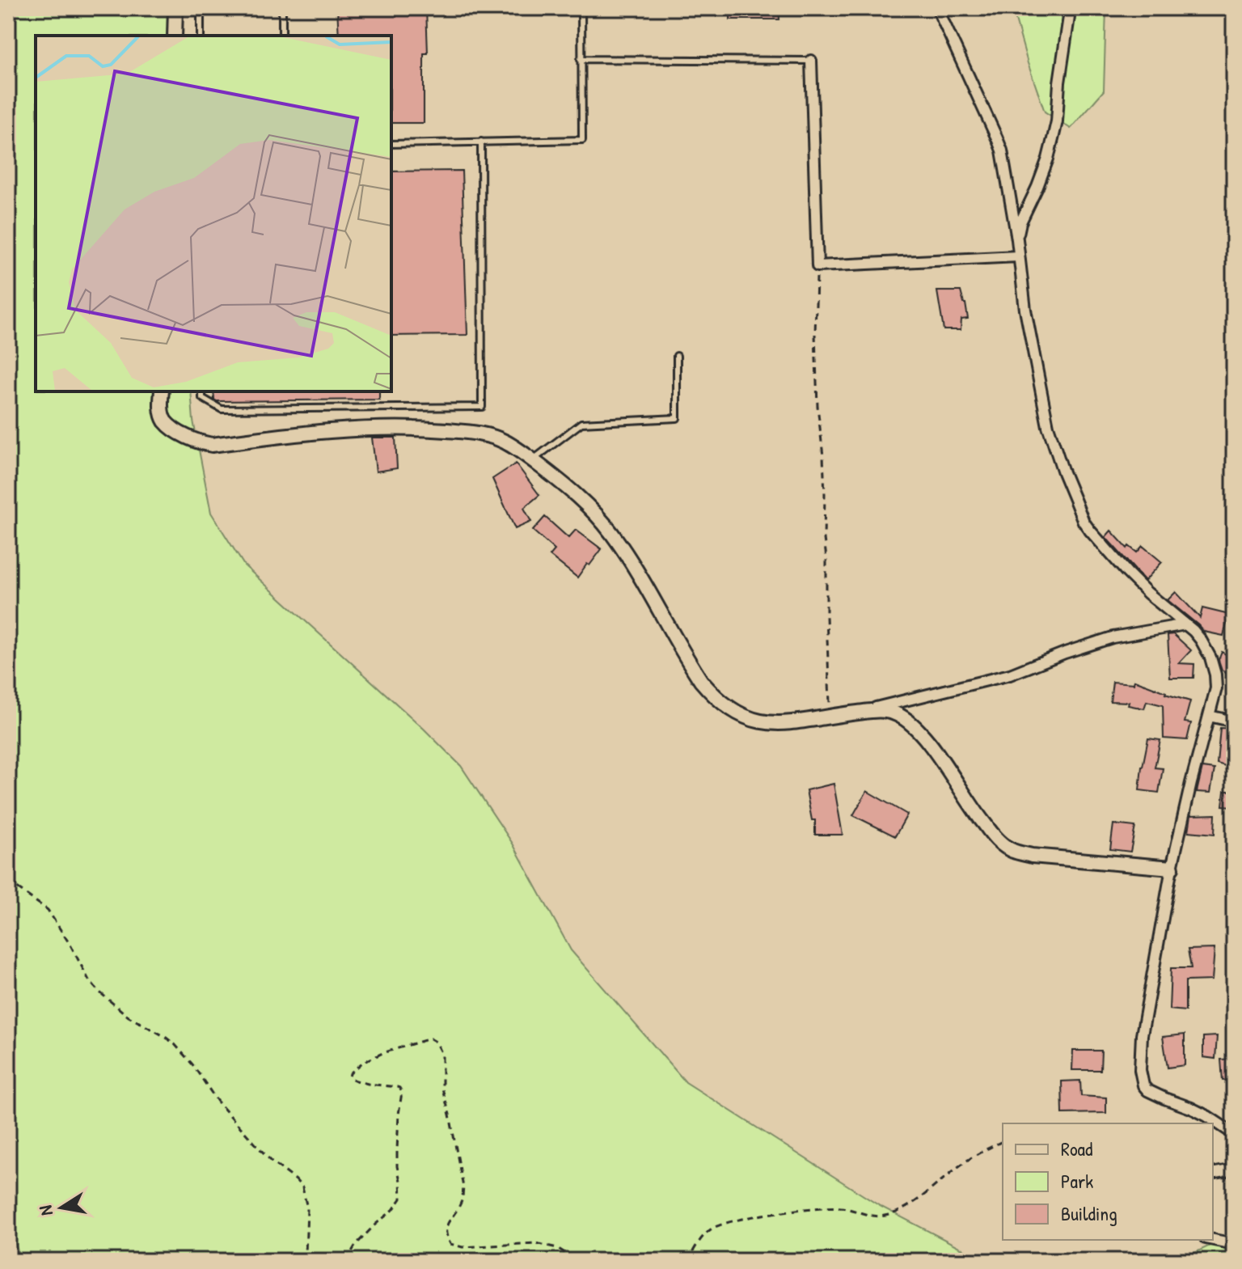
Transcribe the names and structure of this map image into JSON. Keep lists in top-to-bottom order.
{
  "legend": ["Road", "Park", "Building"],
  "north": "left"
}
